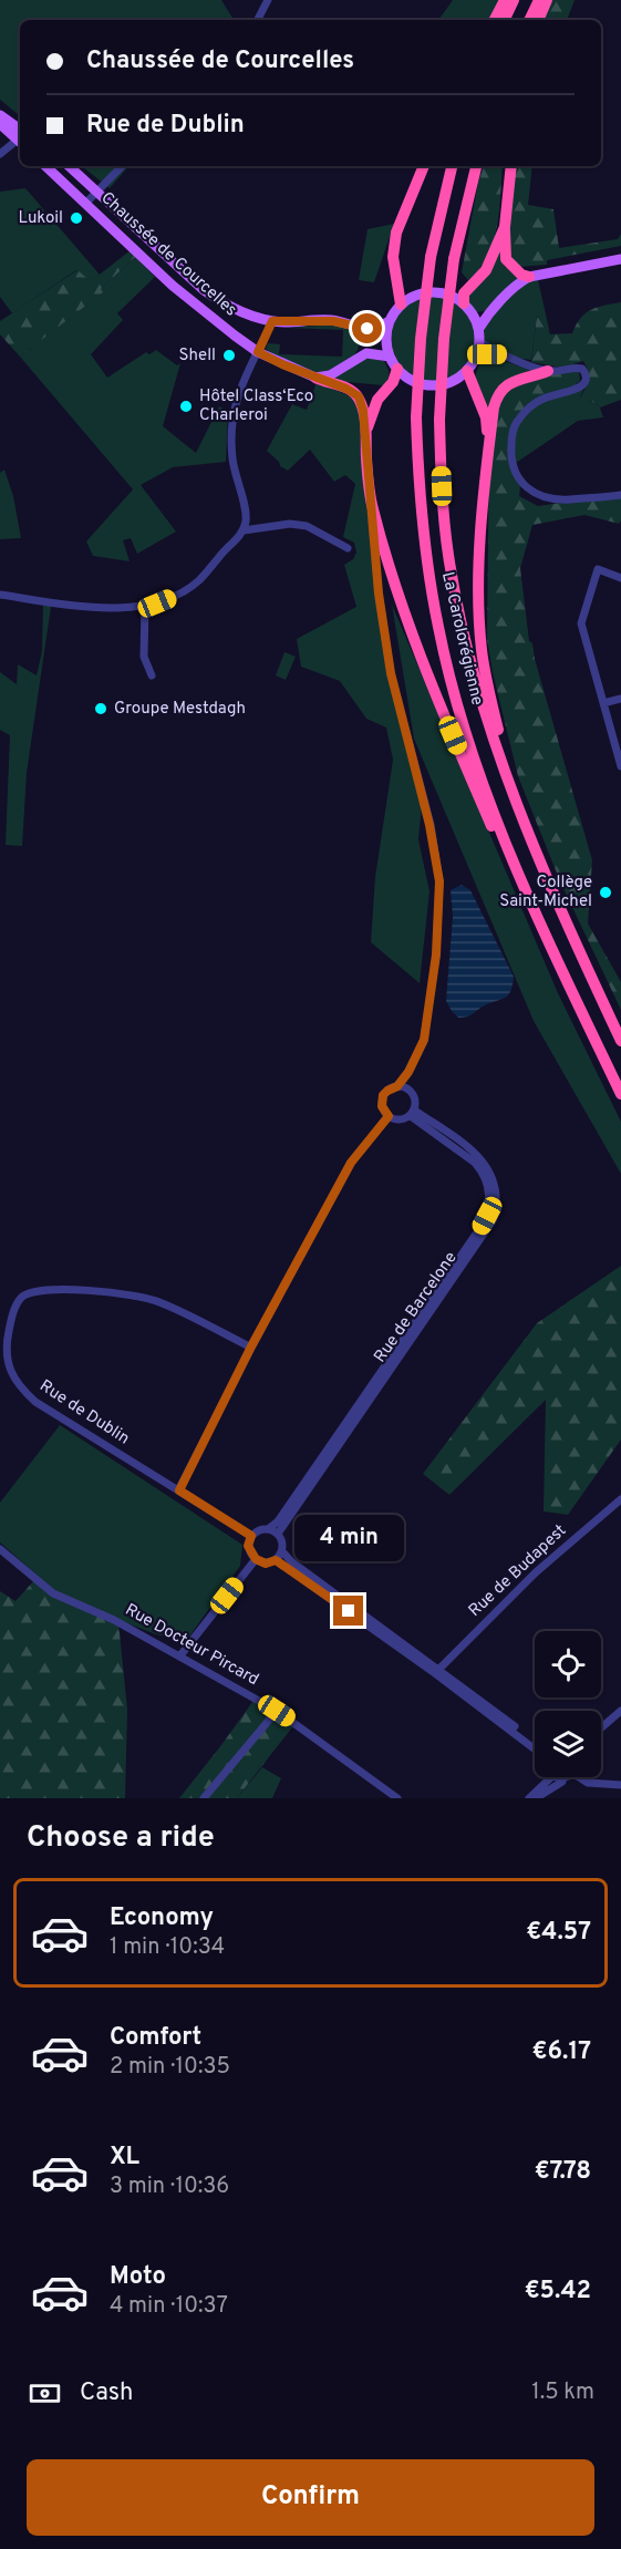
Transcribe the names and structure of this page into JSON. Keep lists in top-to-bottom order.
{
  "streets": {
    "highway": ["La Carolorégienne"],
    "main road": ["Chaussée de Courcelles"],
    "street": [
      "Rue de Barcelone",
      "Rue de Dublin",
      "Rue de Budapest",
      "Rue Docteur Pircard"
    ]
  },
  "crossings": [
    ["Rue de Barcelone", "Rue de Dublin"]
  ],
  "places": [
    "Lukoil",
    "Shell",
    "Hôtel Class‘Eco Charleroi",
    "Groupe Mestdagh",
    "Collège Saint-Michel"
  ],
  "page": {
    "banner": ["Chaussée de Courcelles", "Rue de Dublin"],
    "bubble": "4 min",
    "heading": "Choose a ride",
    "list": [
      {
        "name": "Economy",
        "note": "1 min · 10:34",
        "value": "€4.57"
      },
      {
        "name": "Comfort",
        "note": "2 min · 10:35",
        "value": "€6.17"
      },
      {
        "name": "XL",
        "note": "3 min · 10:36",
        "value": "€7.78"
      },
      {
        "name": "Moto",
        "note": "4 min · 10:37",
        "value": "€5.42"
      }
    ],
    "pay": ["Cash", "1.5 km"],
    "buttons": "Confirm"
  }
}
